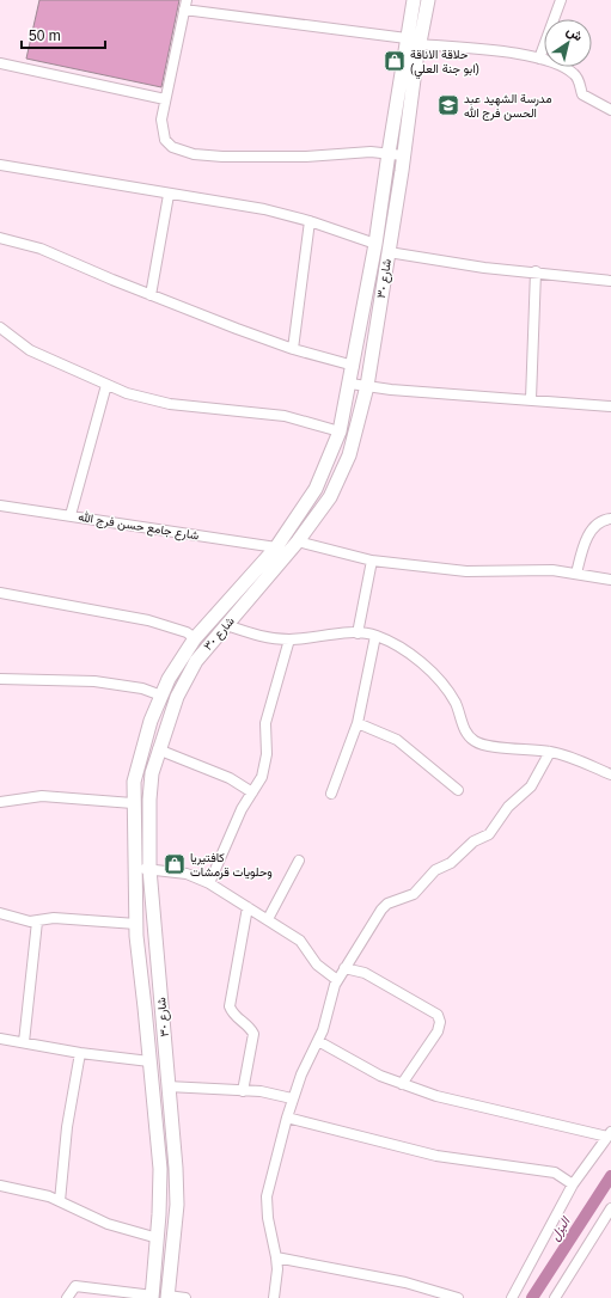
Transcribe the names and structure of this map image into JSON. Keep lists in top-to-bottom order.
{
  "streets": {
    "street": ["شارع ٣٠", "شارع جامع حسن فرج الله"]
  },
  "crossings": [
    ["شارع ٣٠", "شارع جامع حسن فرج الله"]
  ],
  "water": ["البزل"],
  "places": {
    "shop": ["حلاقة الاناقة (ابو جنة العلي)", "كافتيريا وحلويات قرمشات"],
    "school or university": ["مدرسة الشهيد عبد الحسن فرج الله"]
  },
  "scale_bar": "50 m",
  "north": "top right"
}
